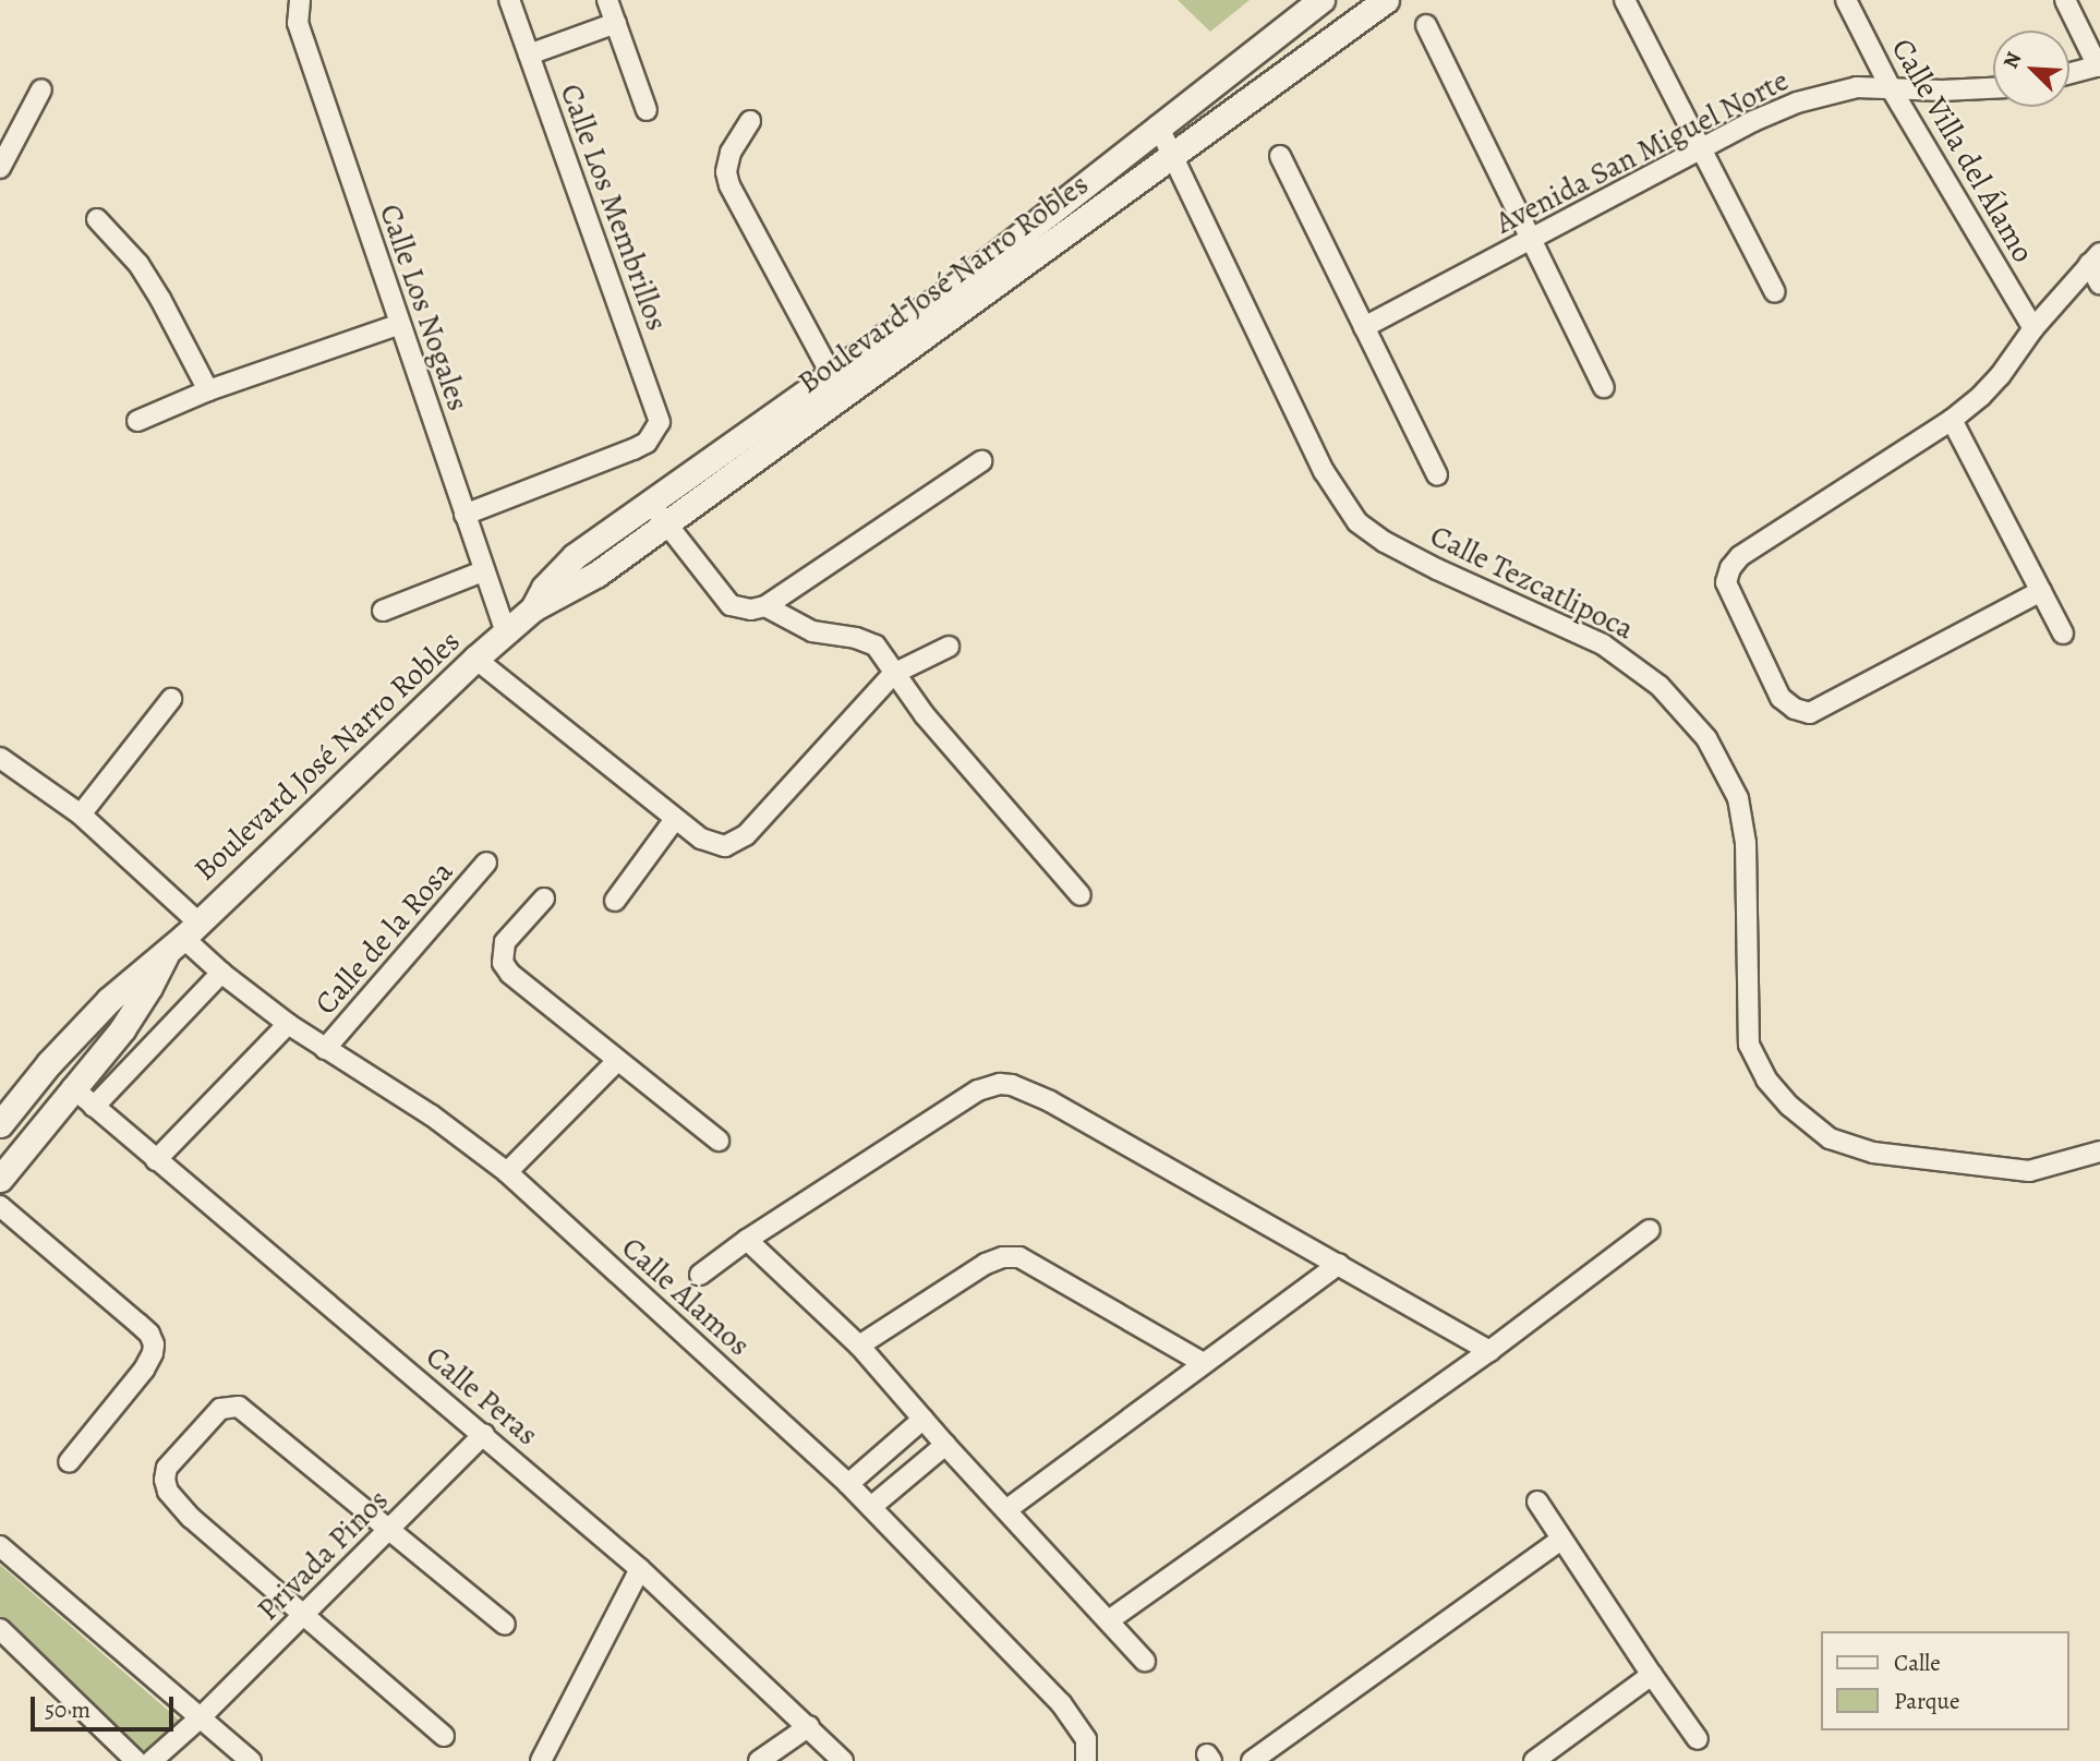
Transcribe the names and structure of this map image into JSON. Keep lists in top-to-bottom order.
{
  "streets": {
    "street": [
      "Calle Villa del Álamo",
      "Avenida San Miguel Norte",
      "Calle Los Membrillos",
      "Boulevard José Narro Robles",
      "Calle Los Nogales",
      "Calle Tezcatlipoca",
      "Calle de la Rosa",
      "Calle Álamos",
      "Calle Peras",
      "Privada Pinos"
    ]
  },
  "crossings": [
    ["Calle Villa del Álamo", "Avenida San Miguel Norte"],
    ["Calle Los Membrillos", "Calle Los Nogales"],
    ["Boulevard José Narro Robles", "Calle Los Nogales"],
    ["Boulevard José Narro Robles", "Calle Tezcatlipoca"],
    ["Boulevard José Narro Robles", "Calle Álamos"],
    ["Boulevard José Narro Robles", "Calle Peras"],
    ["Calle de la Rosa", "Calle Álamos"],
    ["Calle Peras", "Privada Pinos"]
  ],
  "legend": ["Calle", "Parque"],
  "scale_bar": "50 m",
  "north": "top left"
}
